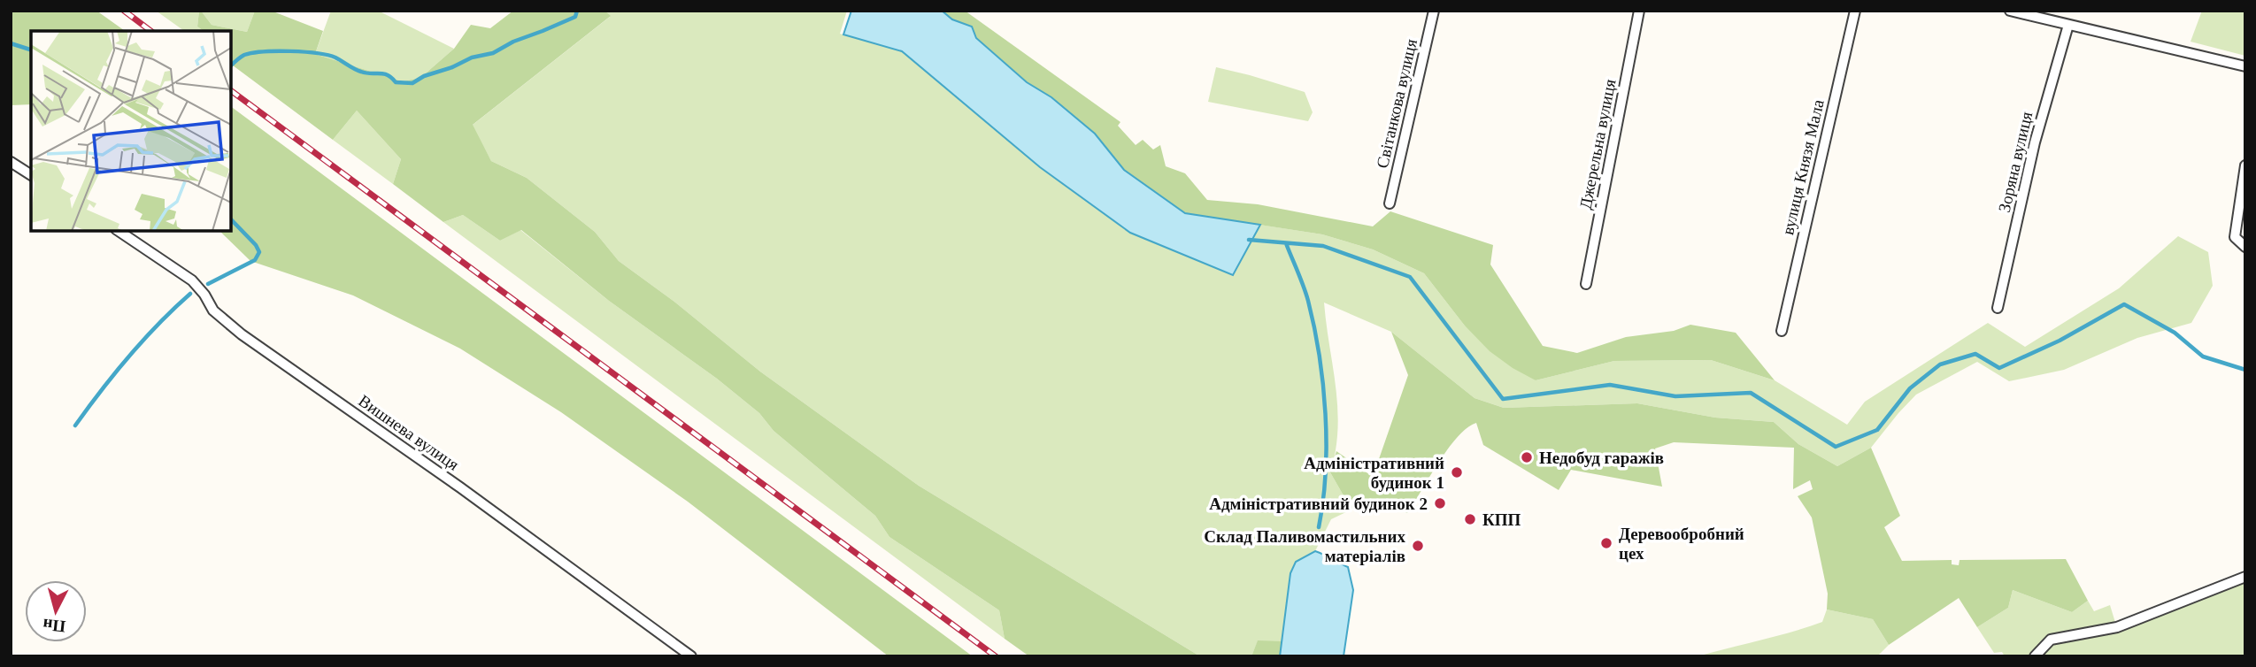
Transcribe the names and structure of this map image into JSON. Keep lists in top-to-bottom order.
{
  "streets": {
    "street": [
      "Світанкова вулиця",
      "Джерельна вулиця",
      "Зоряна вулиця",
      "вулиця Князя Мала",
      "Вишнева вулиця"
    ]
  },
  "places": [
    "Недобуд гаражів",
    "Адміністративний будинок 1",
    "Адміністративний будинок 2",
    "КПП",
    "Деревообробний цех",
    "Склад Паливомастильних матеріалів"
  ],
  "north": "bottom"
}
